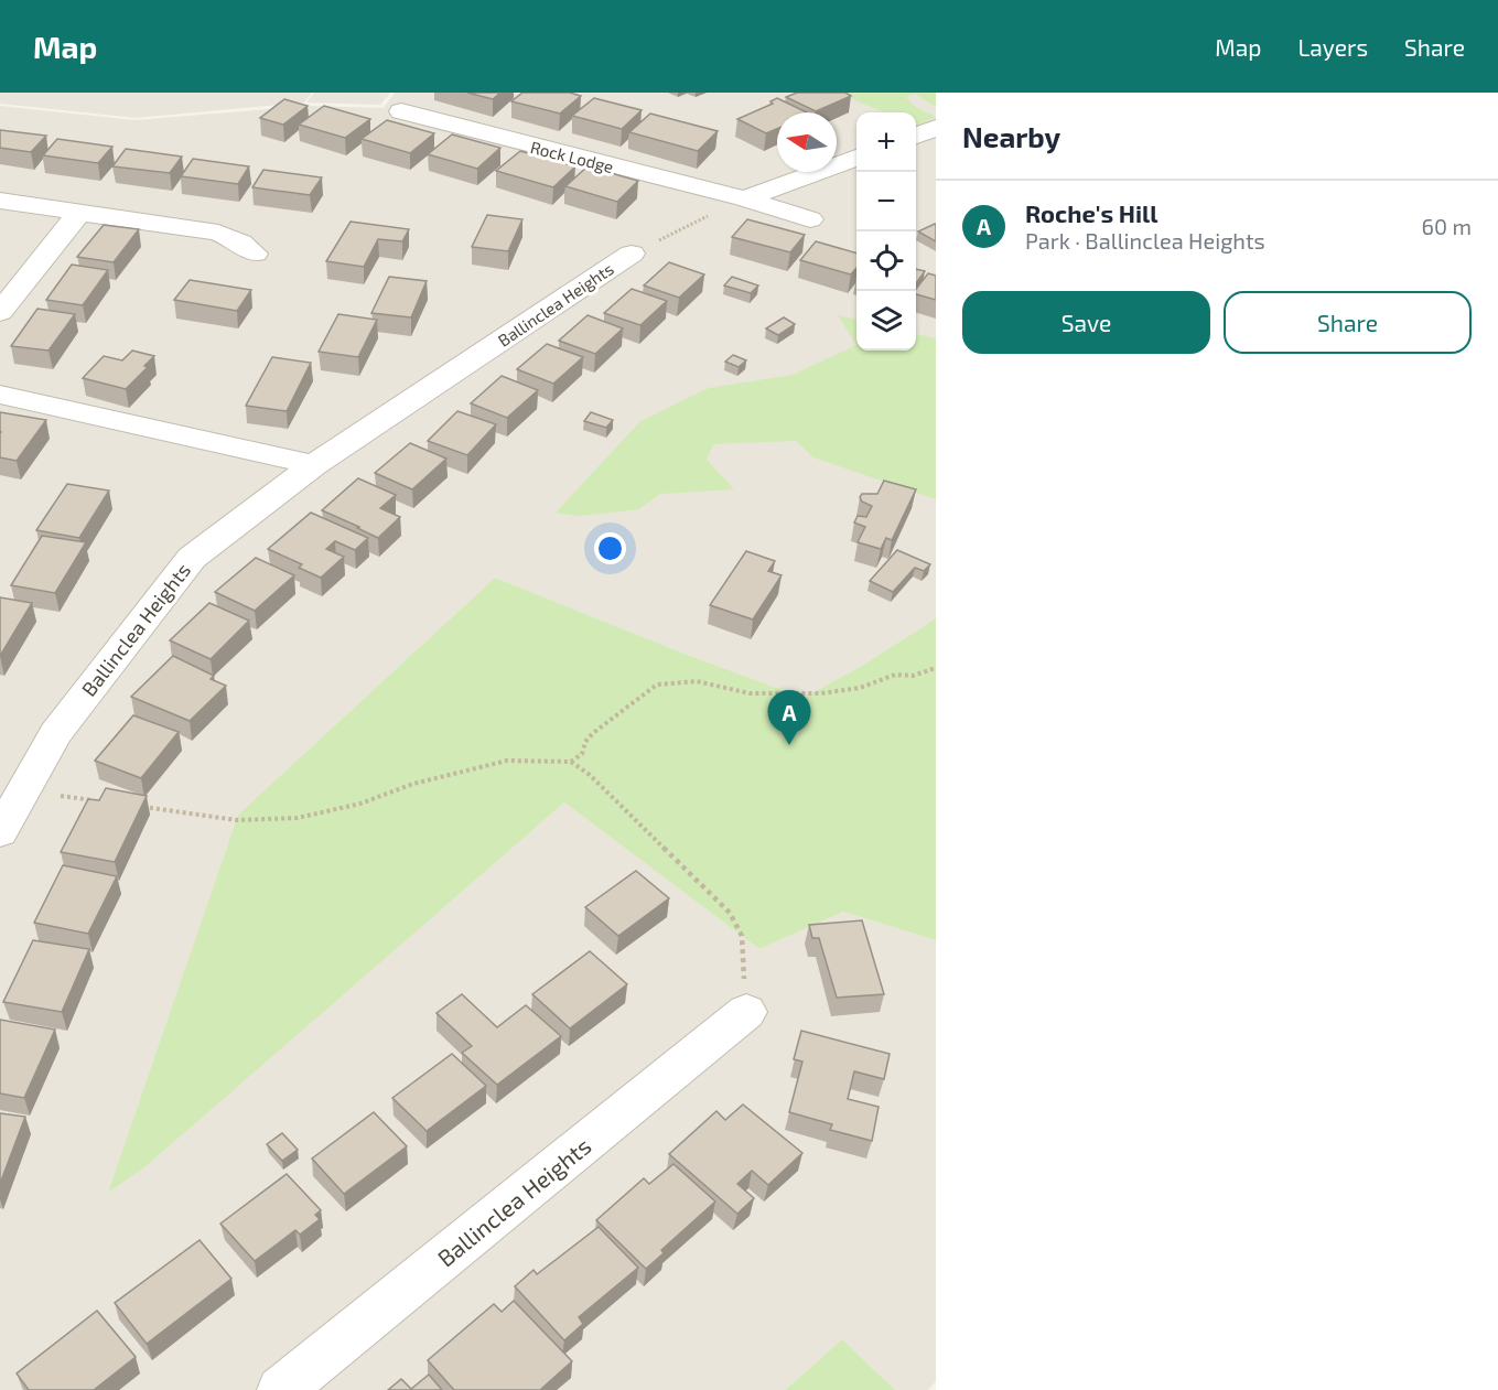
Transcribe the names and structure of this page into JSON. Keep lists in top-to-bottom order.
{
  "streets": {
    "street": ["Rock Lodge", "Ballinclea Heights"]
  },
  "north": "left",
  "page": {
    "header": "Map",
    "nav": ["Map", "Layers", "Share"],
    "heading": "Nearby",
    "map_buttons": ["+", "−"],
    "list": [
      {
        "mark": "A",
        "name": "Roche's Hill",
        "note": "Park · Ballinclea Heights",
        "value": "60 m"
      }
    ],
    "buttons": ["Save", "Share"],
    "pins": "A"
  }
}
